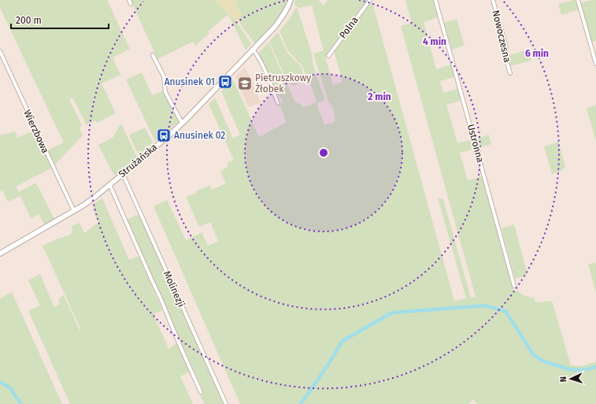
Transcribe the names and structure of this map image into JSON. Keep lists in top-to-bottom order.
{
  "streets": {
    "main road": ["Strużańska"],
    "street": [
      "Polna",
      "Nowoczesna",
      "Wierzbowa",
      "Ustronna",
      "Molinezji"
    ]
  },
  "crossings": [
    ["Wierzbowa", "Strużańska"],
    ["Strużańska", "Molinezji"]
  ],
  "places": {
    "bus stop": ["Anusinek 01", "Anusinek 02"],
    "school or university": ["Pietruszkowy Żłobek"]
  },
  "scale_bar": "200 m",
  "north": "left",
  "rings": ["4 min", "6 min", "2 min"]
}
